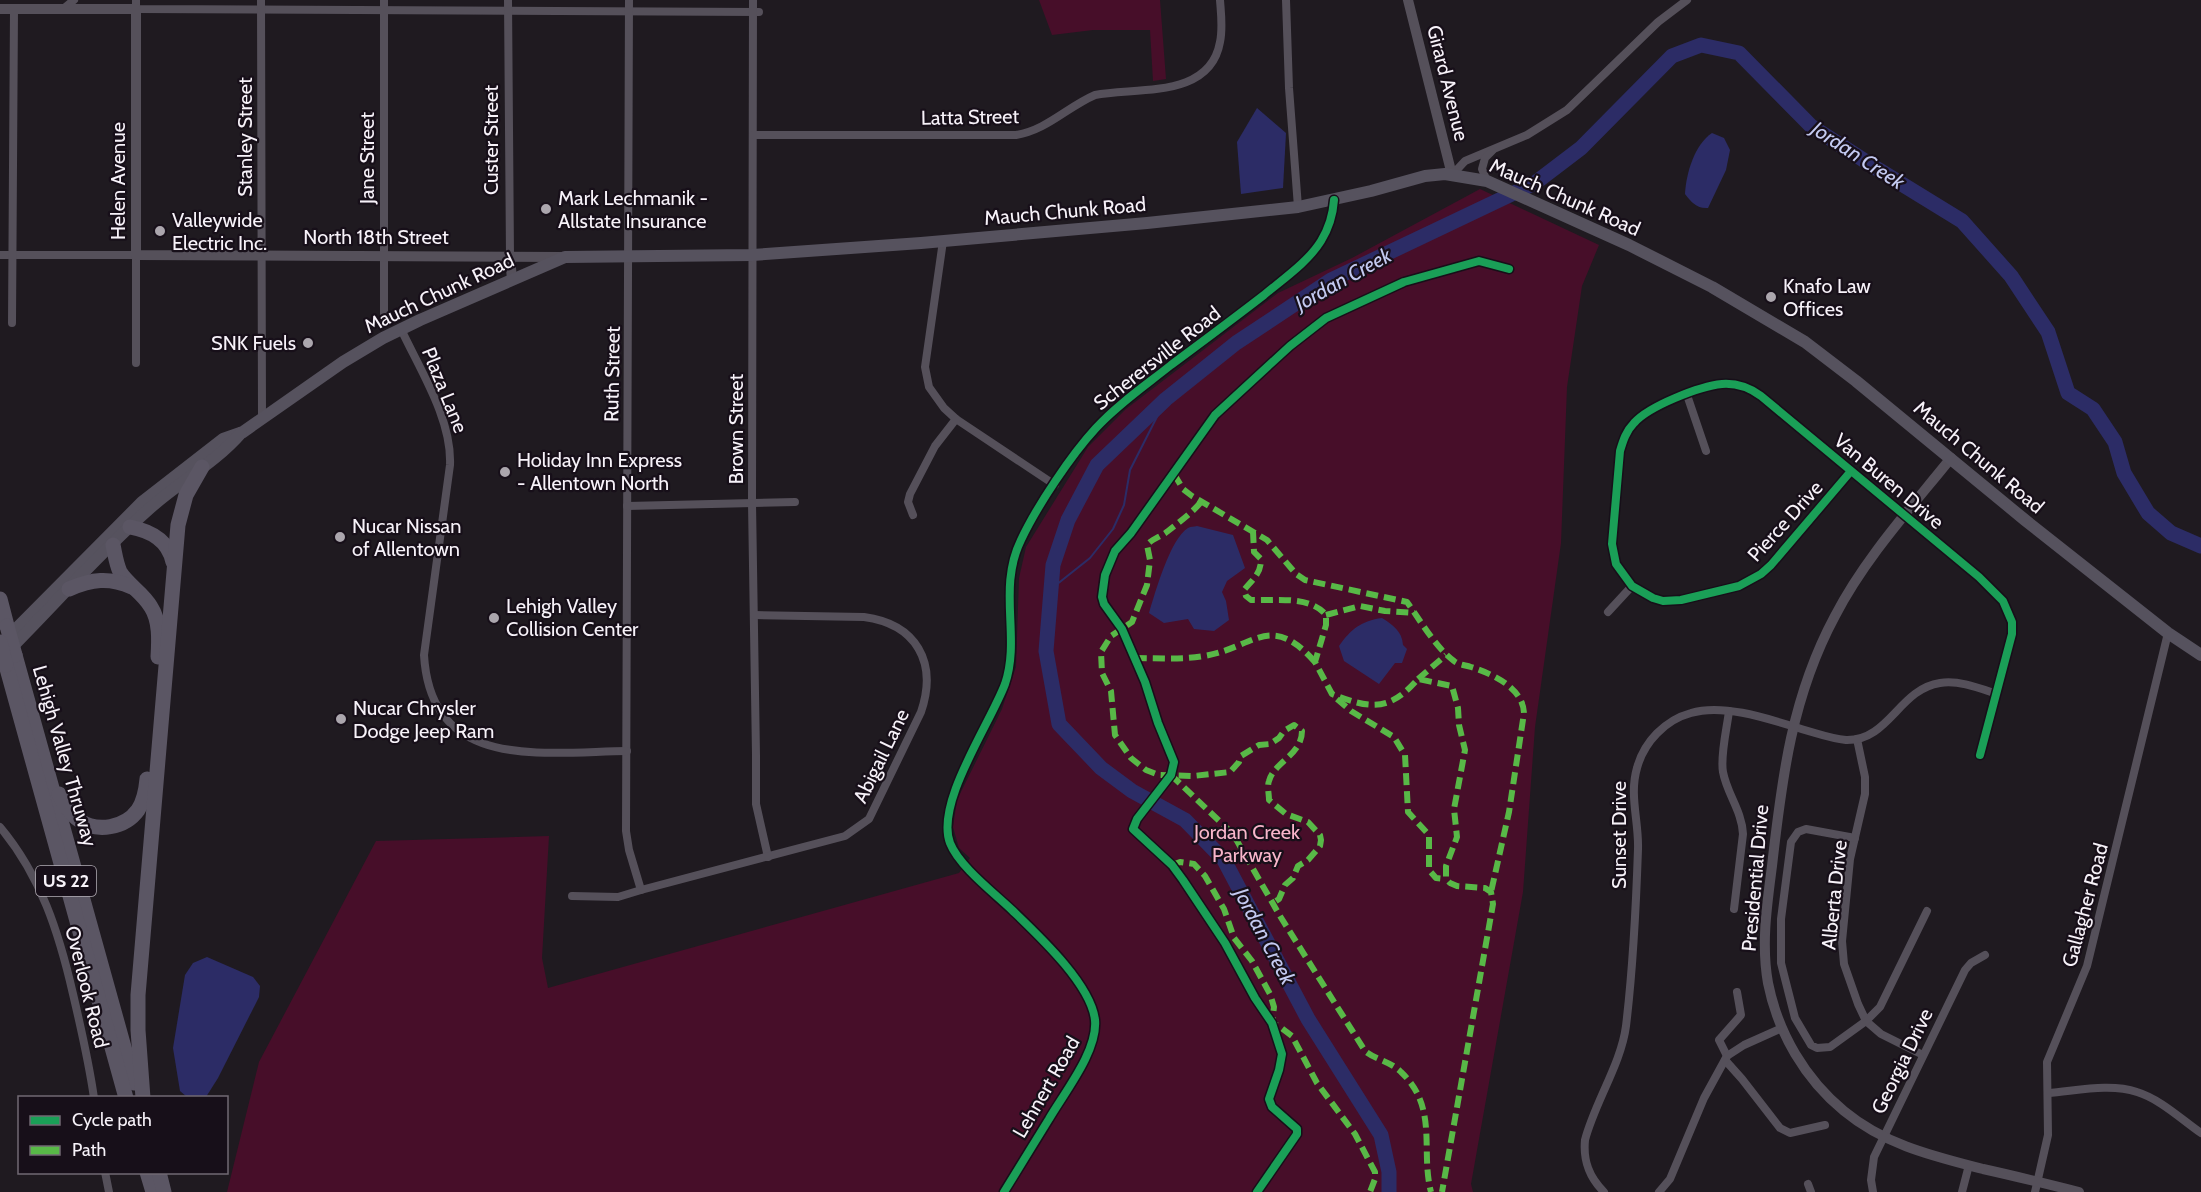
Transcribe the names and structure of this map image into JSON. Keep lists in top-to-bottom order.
{
  "streets": {
    "highway": ["Lehigh Valley Thruway", "US 22"],
    "main road": ["Mauch Chunk Road", "North 18th Street"],
    "street": [
      "Girard Avenue",
      "Latta Street",
      "Stanley Street",
      "Custer Street",
      "Jane Street",
      "Helen Avenue",
      "Scherersville Road",
      "Ruth Street",
      "Plaza Lane",
      "Brown Street",
      "Van Buren Drive",
      "Pierce Drive",
      "Abigail Lane",
      "Sunset Drive",
      "Presidential Drive",
      "Alberta Drive",
      "Gallagher Road",
      "Overlook Road",
      "Georgia Drive",
      "Lehnert Road"
    ]
  },
  "crossings": [
    ["Girard Avenue", "Mauch Chunk Road"],
    ["Latta Street", "Brown Street"],
    ["Stanley Street", "Mauch Chunk Road"],
    ["Stanley Street", "North 18th Street"],
    ["Custer Street", "Mauch Chunk Road"],
    ["Custer Street", "North 18th Street"],
    ["Jane Street", "North 18th Street"],
    ["Helen Avenue", "North 18th Street"],
    ["Mauch Chunk Road", "North 18th Street"],
    ["Mauch Chunk Road", "Scherersville Road"],
    ["Mauch Chunk Road", "Plaza Lane"],
    ["Mauch Chunk Road", "Brown Street"],
    ["Mauch Chunk Road", "Lehigh Valley Thruway"],
    ["Mauch Chunk Road", "Presidential Drive"],
    ["Mauch Chunk Road", "Gallagher Road"],
    ["North 18th Street", "Ruth Street"],
    ["North 18th Street", "Brown Street"],
    ["Scherersville Road", "Lehnert Road"],
    ["Ruth Street", "Plaza Lane"],
    ["Ruth Street", "Abigail Lane"],
    ["Brown Street", "Abigail Lane"],
    ["Van Buren Drive", "Pierce Drive"],
    ["Van Buren Drive", "Presidential Drive"],
    ["Sunset Drive", "Presidential Drive"],
    ["Sunset Drive", "Alberta Drive"],
    ["Presidential Drive", "Gallagher Road"],
    ["Presidential Drive", "Georgia Drive"]
  ],
  "water": ["Jordan Creek"],
  "parks": ["Jordan Creek Parkway"],
  "places": [
    "Mark Lechmanik - Allstate Insurance",
    "Valleywide Electric Inc.",
    "Knafo Law Offices",
    "SNK Fuels",
    "Holiday Inn Express - Allentown North",
    "Nucar Nissan of Allentown",
    "Lehigh Valley Collision Center",
    "Nucar Chrysler Dodge Jeep Ram"
  ],
  "legend": ["Cycle path", "Path"]
}
